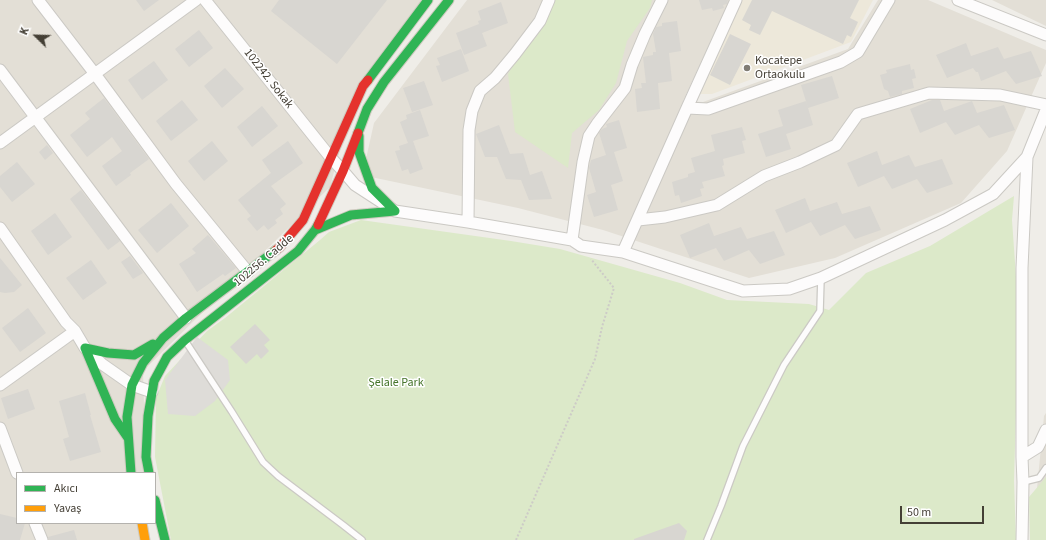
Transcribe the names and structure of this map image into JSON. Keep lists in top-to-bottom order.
{
  "streets": {
    "street": ["102242. Sokak", "102256. Cadde"]
  },
  "crossings": [
    ["102242. Sokak", "102256. Cadde"]
  ],
  "parks": ["Şelale Park"],
  "places": ["Kocatepe Ortaokulu"],
  "legend": ["Akıcı", "Yavaş"],
  "scale_bar": "50 m",
  "north": "top left"
}
